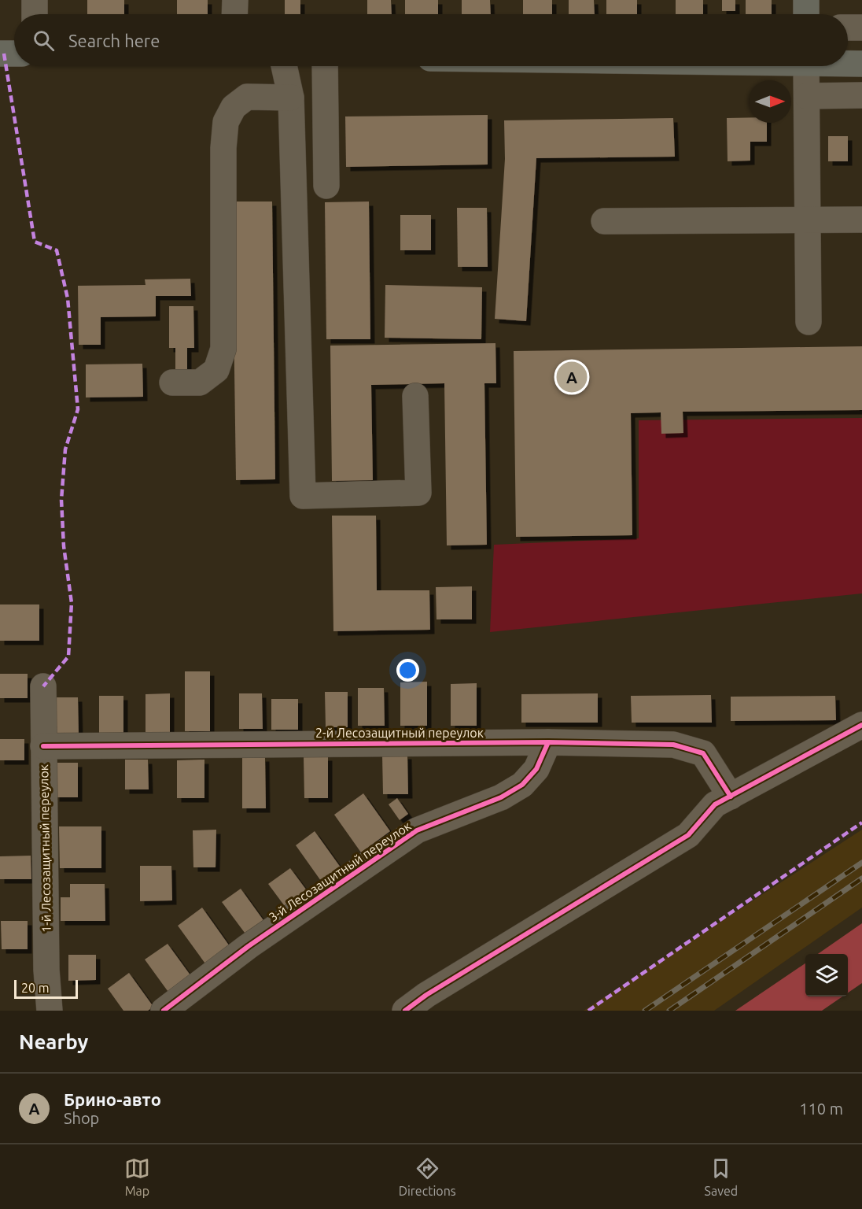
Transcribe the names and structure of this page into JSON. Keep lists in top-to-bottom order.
{
  "streets": {
    "street": ["2-й Лесозащитный переулок", "1-й Лесозащитный переулок", "3-й Лесозащитный переулок"]
  },
  "crossings": [
    ["2-й Лесозащитный переулок", "1-й Лесозащитный переулок"],
    ["2-й Лесозащитный переулок", "3-й Лесозащитный переулок"]
  ],
  "scale_bar": "20 m",
  "north": "right",
  "page": {
    "search": "Search here",
    "pins": "A",
    "scale": "20 m",
    "heading": "Nearby",
    "list": [
      {
        "mark": "A",
        "name": "Брино-авто",
        "note": "Shop",
        "value": "110 m"
      }
    ],
    "nav": ["Map", "Directions", "Saved"]
  }
}
